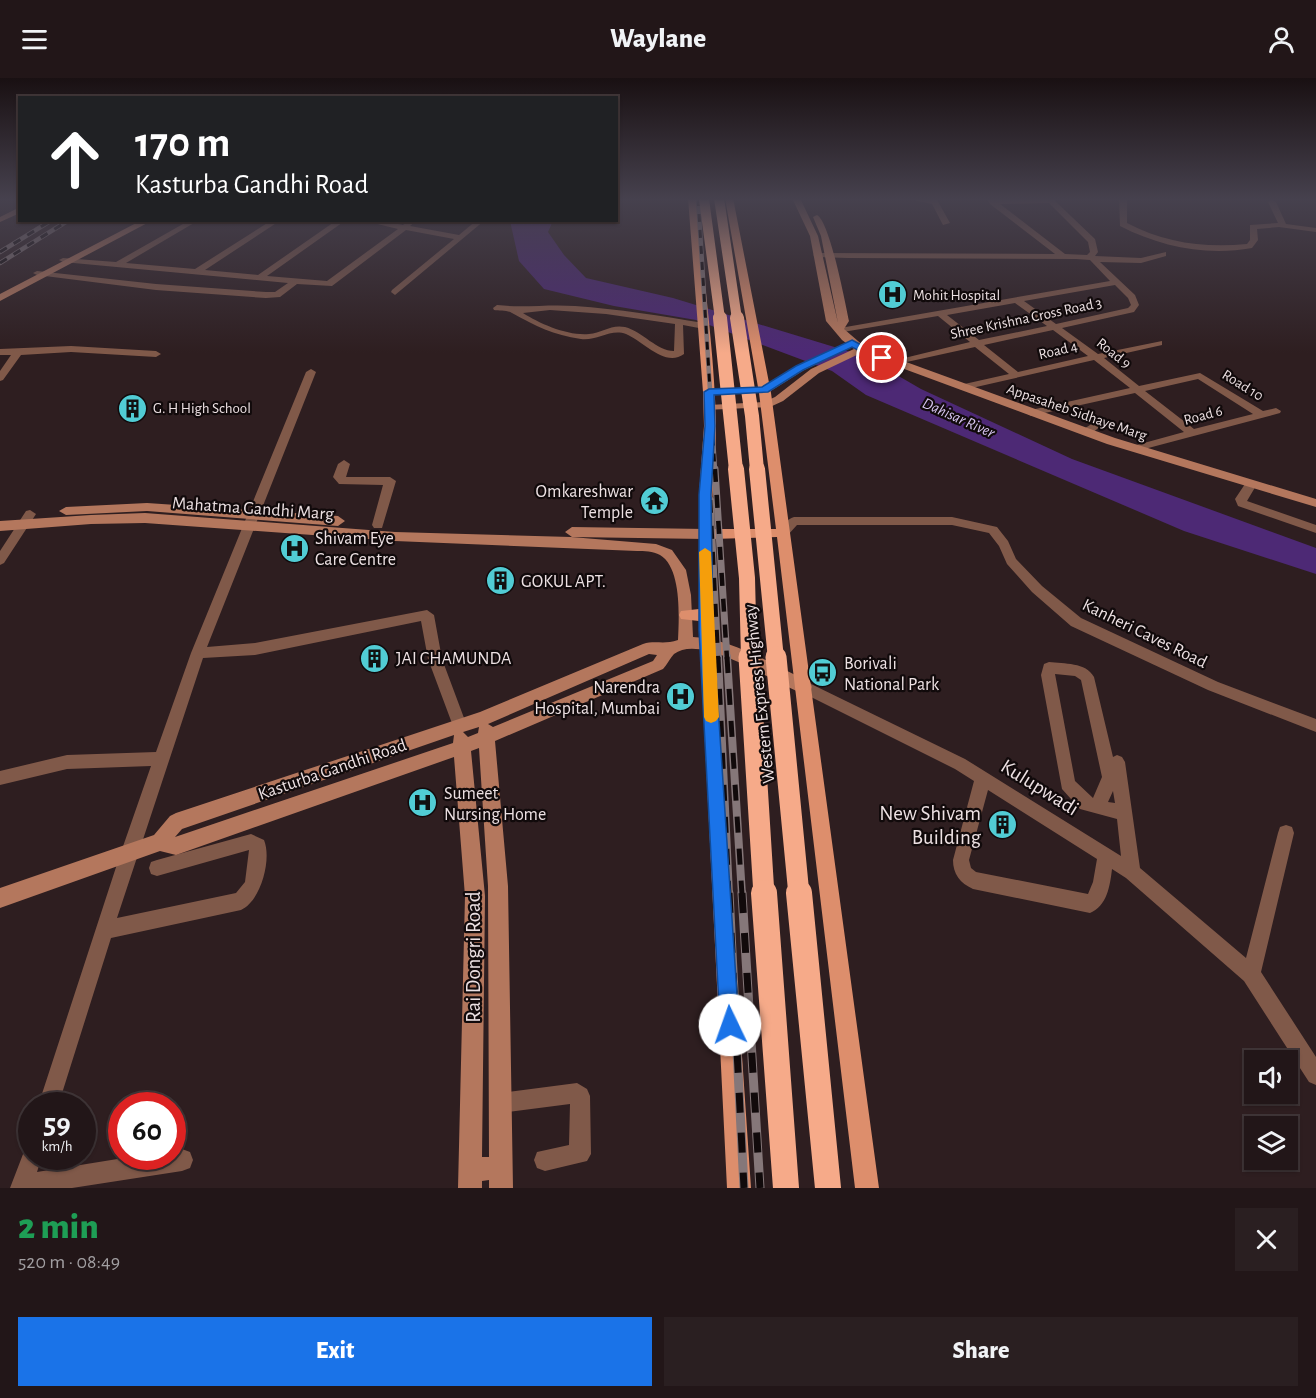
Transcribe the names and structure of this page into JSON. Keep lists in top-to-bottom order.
{
  "streets": {
    "highway": ["Western Express Highway"],
    "main road": [
      "Appasaheb Sidhaye Marg",
      "Mahatma Gandhi Marg",
      "Kasturba Gandhi Road",
      "Kulupwadi",
      "Rai Dongri Road"
    ],
    "street": [
      "Shree Krishna Cross Road 3",
      "Road 4",
      "Road 9",
      "Road 10",
      "Road 6",
      "Kanheri Caves Road"
    ]
  },
  "crossings": [
    ["Shree Krishna Cross Road 3", "Road 9"],
    ["Shree Krishna Cross Road 3", "Appasaheb Sidhaye Marg"],
    ["Road 4", "Road 9"],
    ["Road 4", "Appasaheb Sidhaye Marg"],
    ["Road 9", "Road 10"],
    ["Road 9", "Road 6"],
    ["Road 10", "Appasaheb Sidhaye Marg"],
    ["Road 10", "Road 6"],
    ["Appasaheb Sidhaye Marg", "Road 6"],
    ["Kasturba Gandhi Road", "Kulupwadi"],
    ["Kasturba Gandhi Road", "Rai Dongri Road"]
  ],
  "water": ["Dahisar River"],
  "places": {
    "hospital": [
      "Mohit Hospital",
      "Shivam Eye Care Centre",
      "Narendra Hospital, Mumbai",
      "Sumeet Nursing Home"
    ],
    "building": [
      "G. H High School",
      "GOKUL APT.",
      "JAI CHAMUNDA",
      "New Shivam Building"
    ],
    "temple": ["Omkareshwar Temple"],
    "bus stop": ["Borivali National Park"]
  },
  "page": {
    "header": "Waylane",
    "turn": ["170 m", "Kasturba Gandhi Road"],
    "speed": "59 km/h",
    "limit": "60",
    "heading": ["2 min", "520 m · 08:49"],
    "buttons": ["Exit", "Share"]
  }
}
